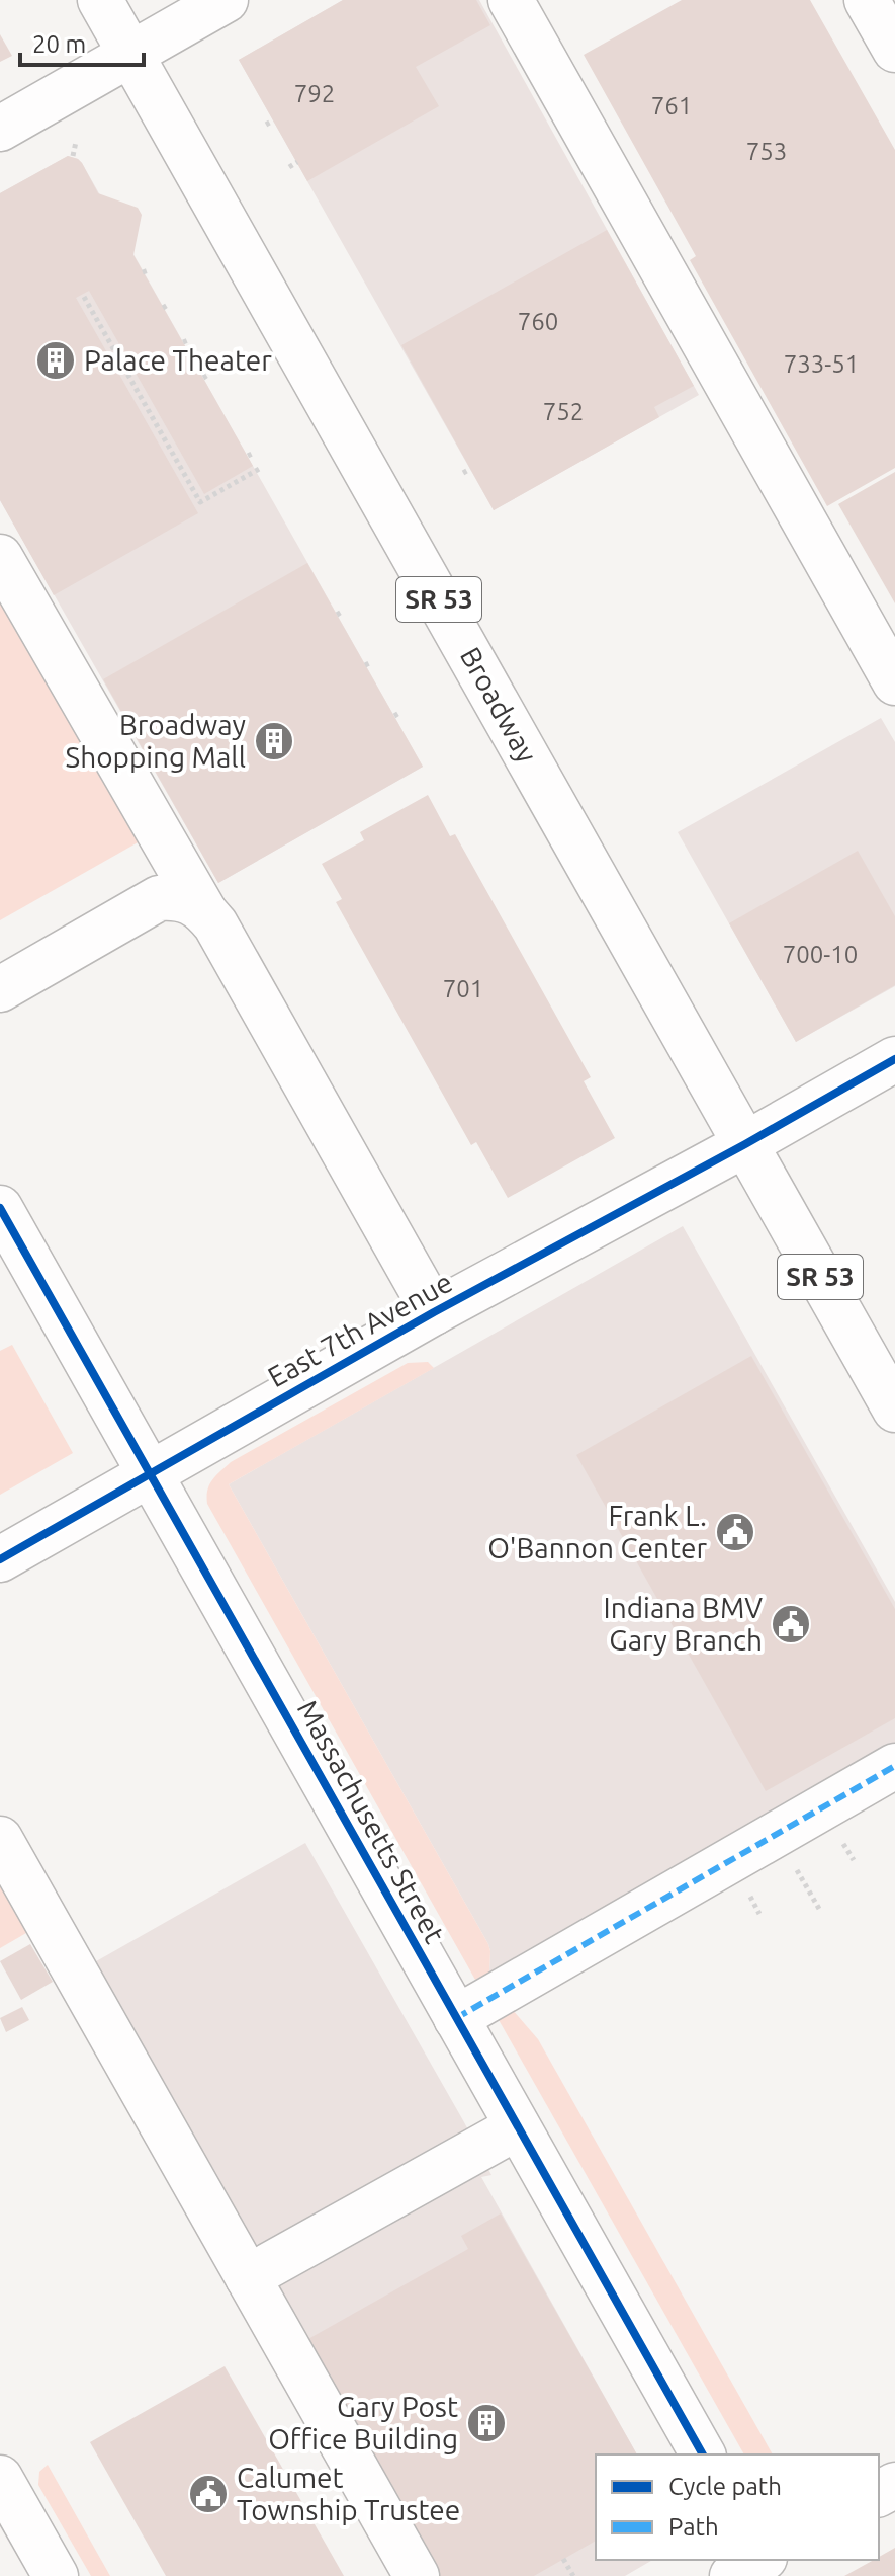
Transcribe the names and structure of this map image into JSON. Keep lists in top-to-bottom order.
{
  "streets": {
    "street": [
      "SR 53",
      "Broadway",
      "East 7th Avenue",
      "Massachusetts Street"
    ]
  },
  "crossings": [
    ["Broadway", "East 7th Avenue"],
    ["East 7th Avenue", "Massachusetts Street"]
  ],
  "places": {
    "building": ["Palace Theater", "Broadway Shopping Mall", "Gary Post Office Building"],
    "public building": ["Frank L. O'Bannon Center", "Indiana BMV Gary Branch", "Calumet Township Trustee"]
  },
  "house_numbers": [
    "792",
    "761",
    "753",
    "760",
    "733-51",
    "752",
    "700-10",
    "701"
  ],
  "legend": ["Cycle path", "Path"],
  "scale_bar": "20 m"
}
